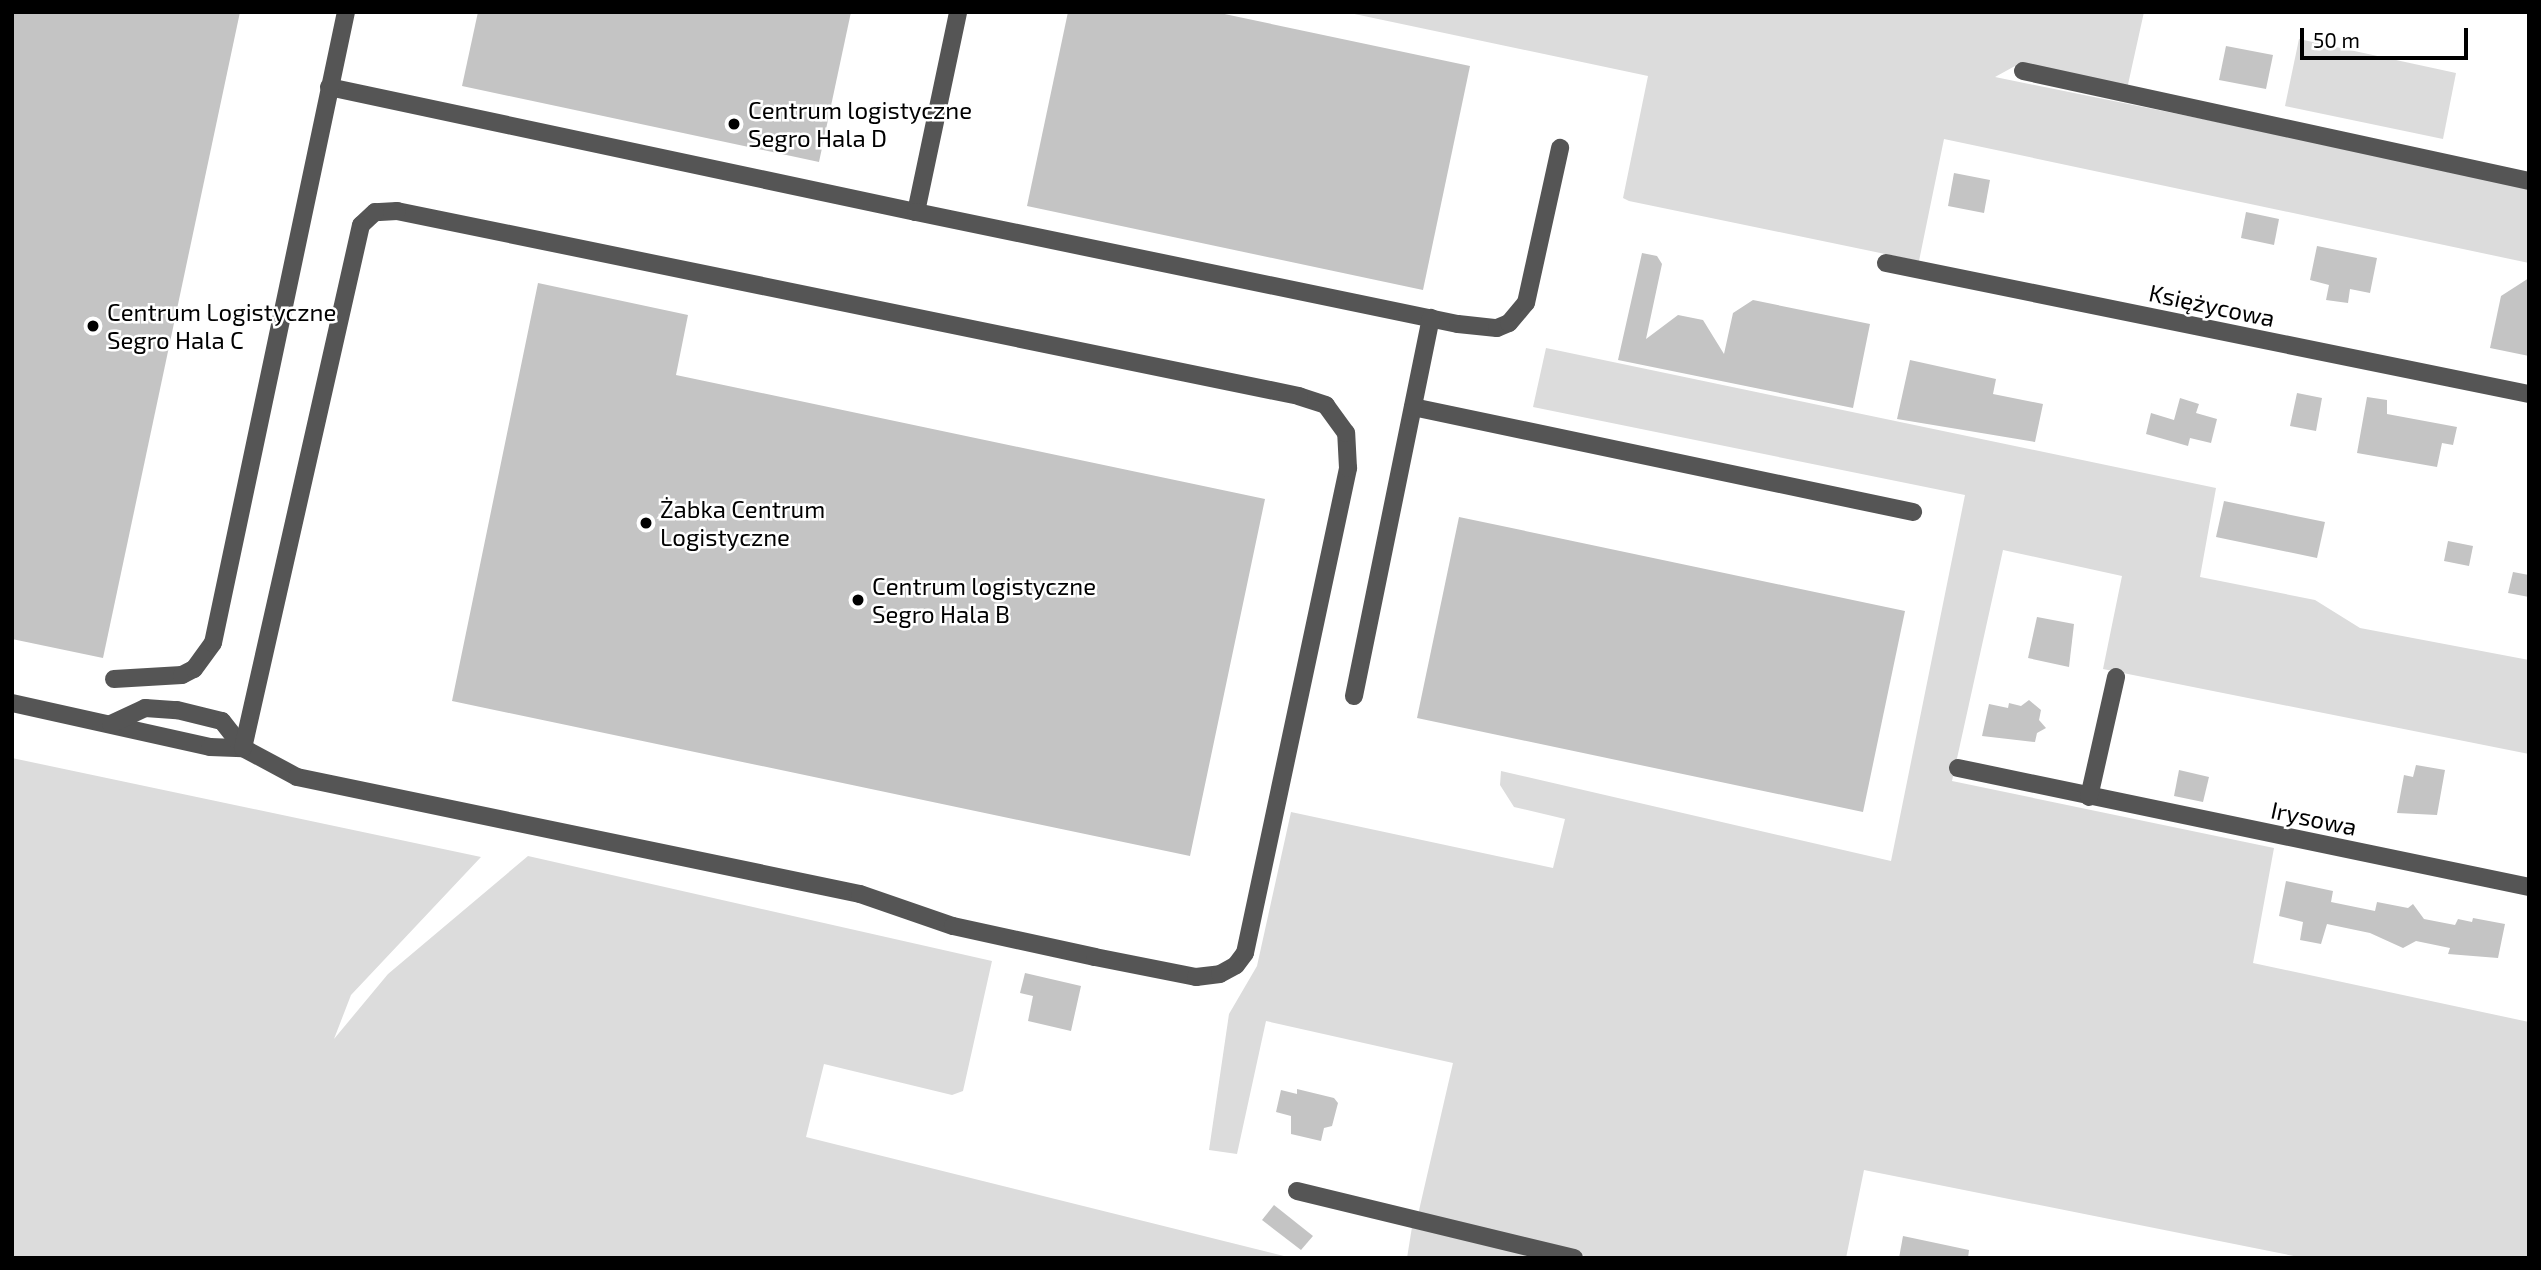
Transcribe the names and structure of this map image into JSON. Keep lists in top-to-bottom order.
{
  "streets": {
    "street": ["Księżycowa", "Irysowa"]
  },
  "places": [
    "Centrum logistyczne Segro Hala D",
    "Centrum Logistyczne Segro Hala C",
    "Żabka Centrum Logistyczne",
    "Centrum logistyczne Segro Hala B"
  ],
  "scale_bar": "50 m"
}
